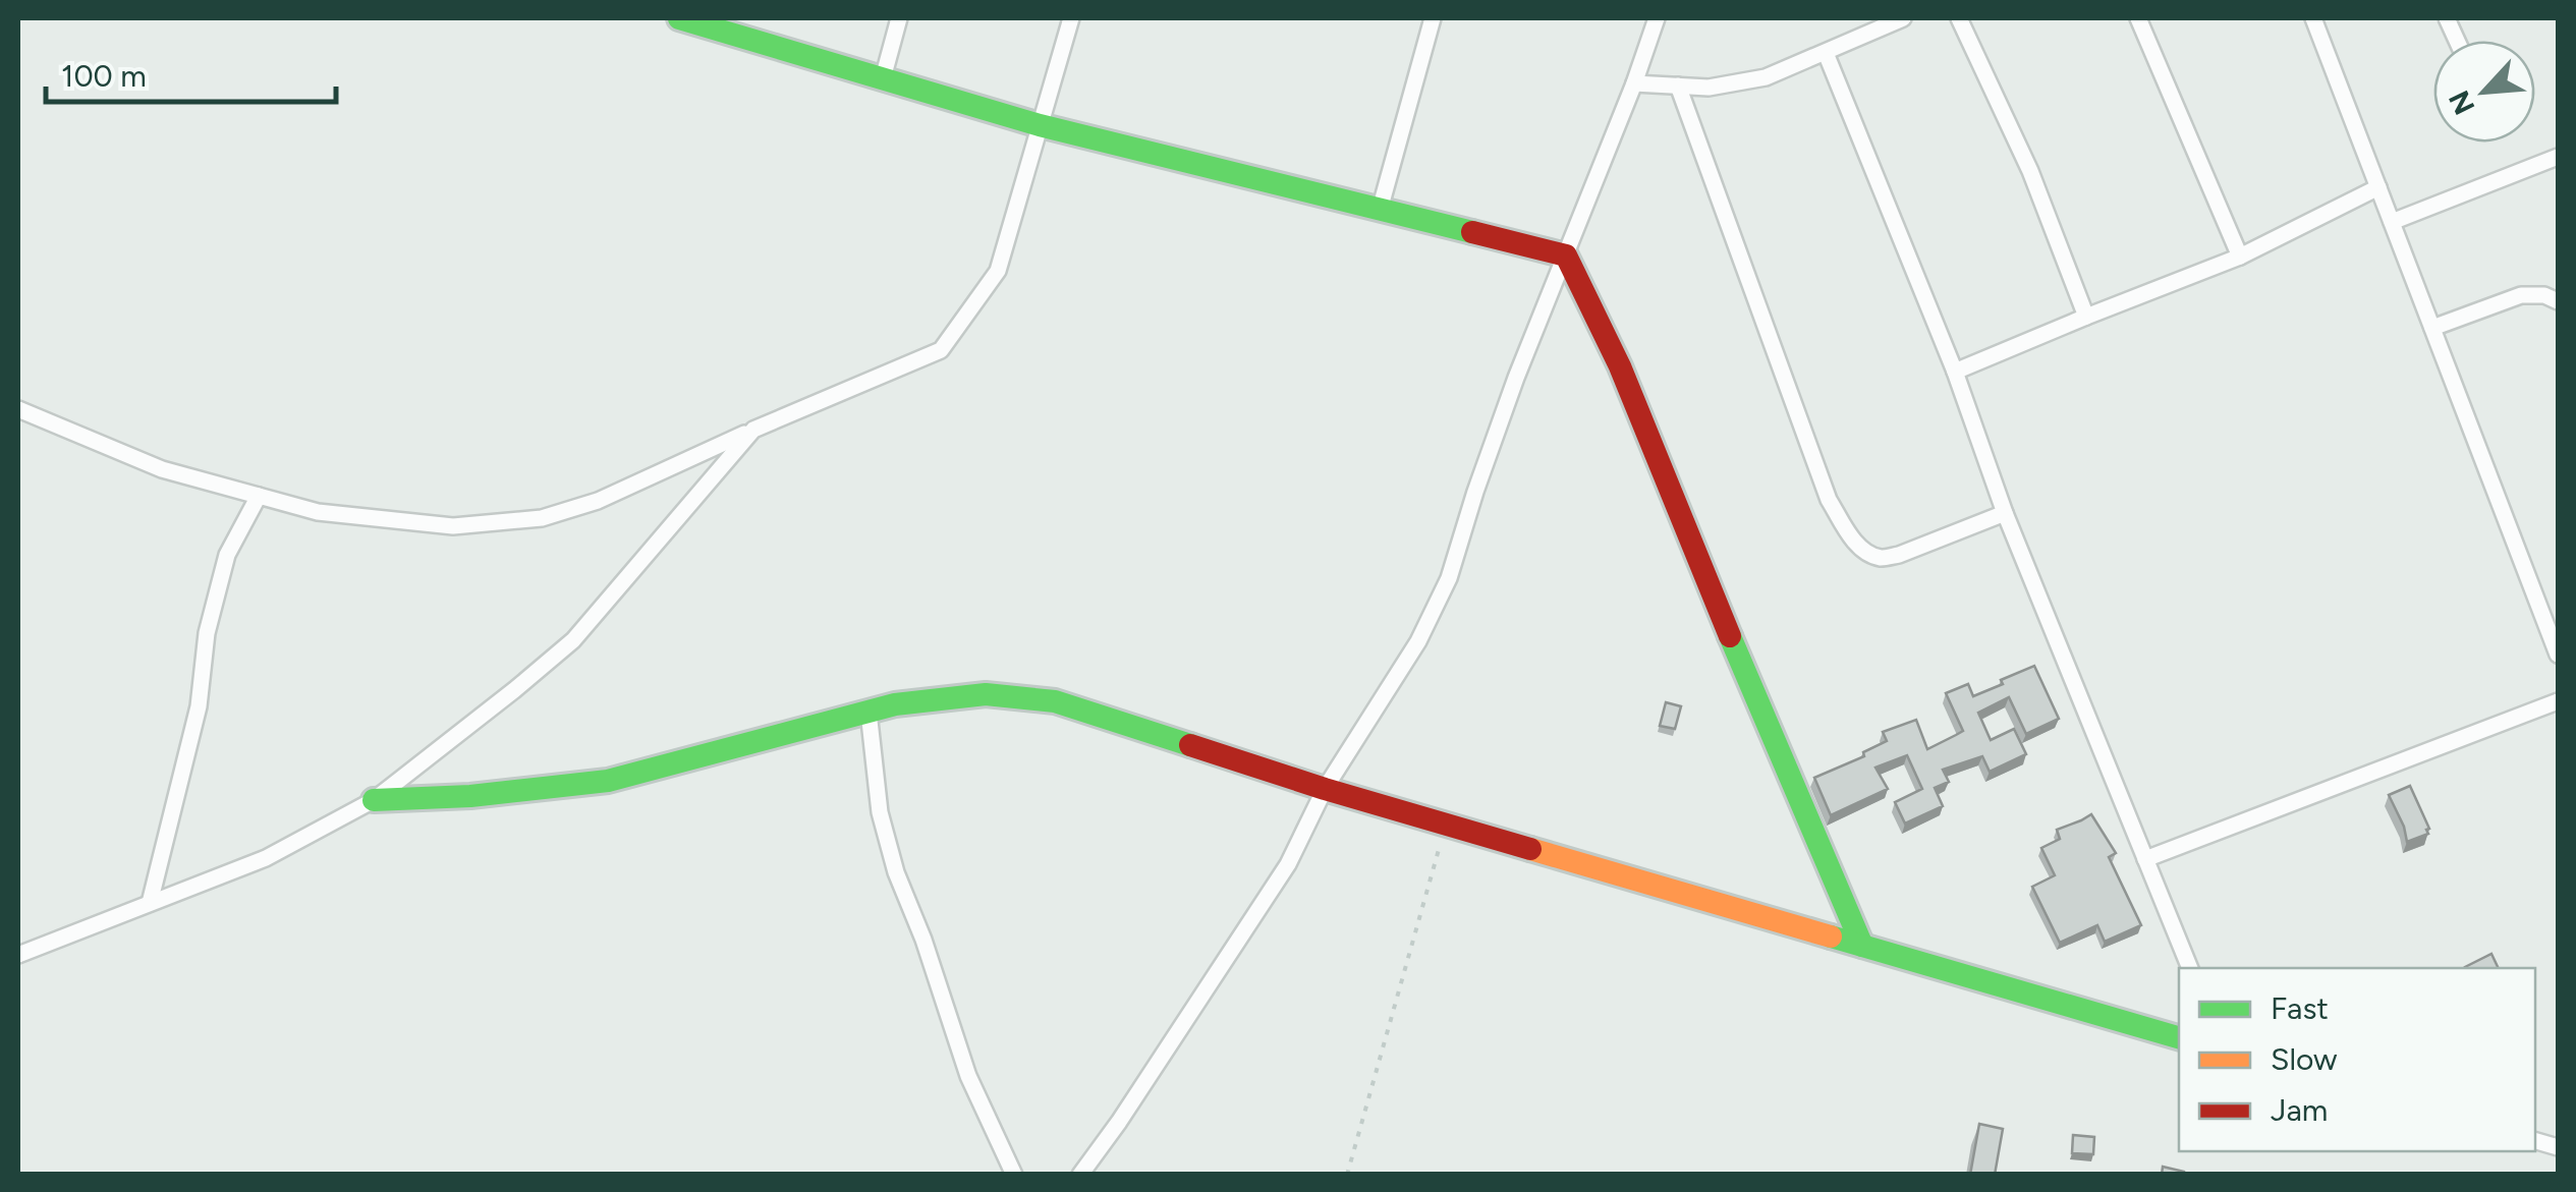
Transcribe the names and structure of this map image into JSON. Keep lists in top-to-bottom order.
{
  "legend": ["Fast", "Slow", "Jam"],
  "scale_bar": "100 m",
  "north": "bottom left"
}
